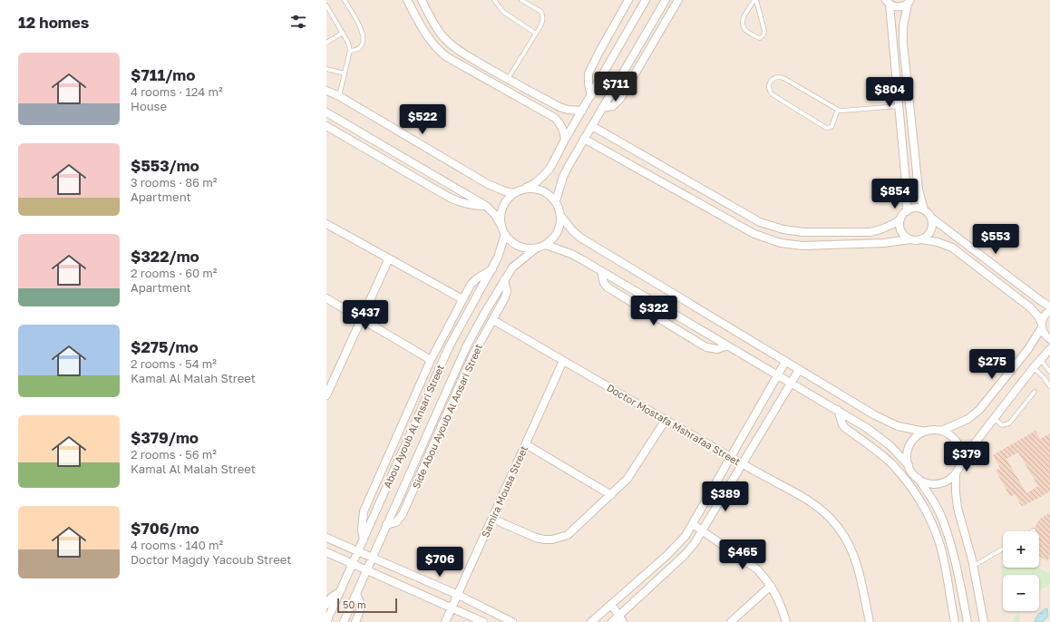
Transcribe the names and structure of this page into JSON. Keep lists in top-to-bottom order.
{
  "streets": {
    "street": [
      "Side Abou Ayoub Al Ansari Street",
      "Doctor Mostafa Mshrafaa Street",
      "Abou Ayoub Al Ansari Street",
      "Samira Mousa Street"
    ]
  },
  "crossings": [
    ["Side Abou Ayoub Al Ansari Street", "Doctor Mostafa Mshrafaa Street"],
    ["Side Abou Ayoub Al Ansari Street", "Abou Ayoub Al Ansari Street"],
    ["Doctor Mostafa Mshrafaa Street", "Samira Mousa Street"]
  ],
  "scale_bar": "50 m",
  "page": {
    "heading": "12 homes",
    "list": [
      {
        "name": "$711/mo",
        "note": "4 rooms · 124 m² · House"
      },
      {
        "name": "$553/mo",
        "note": "3 rooms · 86 m² · Apartment"
      },
      {
        "name": "$322/mo",
        "note": "2 rooms · 60 m² · Apartment"
      },
      {
        "name": "$275/mo",
        "note": "2 rooms · 54 m² · Kamal Al Malah Street"
      },
      {
        "name": "$379/mo",
        "note": "2 rooms · 56 m² · Kamal Al Malah Street"
      },
      {
        "name": "$706/mo",
        "note": "4 rooms · 140 m² · Doctor Magdy Yacoub Street"
      }
    ],
    "price": [
      "$711",
      "$804",
      "$522",
      "$854",
      "$553",
      "$322",
      "$437",
      "$275",
      "$379",
      "$389",
      "$465",
      "$706"
    ],
    "map_buttons": ["+", "−"],
    "scale": "50 m"
  }
}
